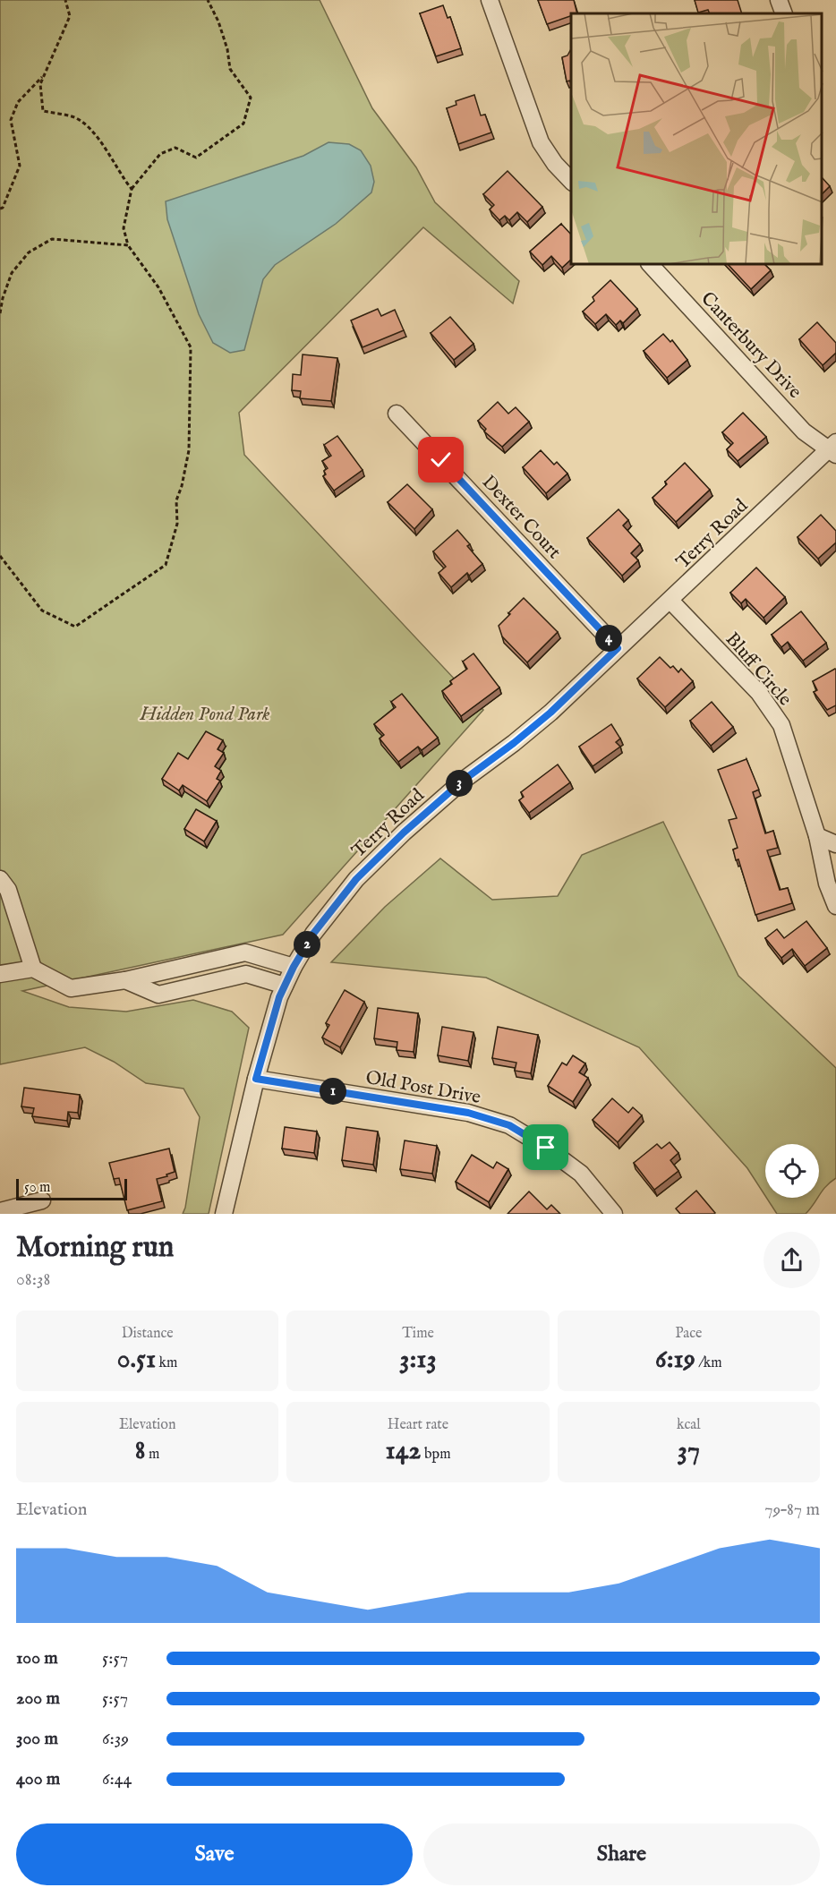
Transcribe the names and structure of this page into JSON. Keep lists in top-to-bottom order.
{
  "streets": {
    "street": [
      "Canterbury Drive",
      "Dexter Court",
      "Terry Road",
      "Bluff Circle",
      "Old Post Drive"
    ]
  },
  "crossings": [
    ["Canterbury Drive", "Terry Road"],
    ["Dexter Court", "Terry Road"],
    ["Terry Road", "Bluff Circle"],
    ["Terry Road", "Old Post Drive"]
  ],
  "parks": ["Hidden Pond Park"],
  "scale_bar": "50 m",
  "page": {
    "pins": [
      "4",
      "3",
      "2",
      "1"
    ],
    "scale": "50 m",
    "heading": ["Morning run", "08:38"],
    "stats": [
      ["Distance", "0.51 km"],
      ["Time", "3:13"],
      ["Pace", "6:19 /km"],
      ["Elevation", "8 m"],
      ["Heart rate", "142 bpm"],
      ["kcal", "37"]
    ],
    "chart": ["Elevation", "79–87 m"],
    "list": [
      {
        "name": "100 m",
        "note": "5:57"
      },
      {
        "name": "200 m",
        "note": "5:57"
      },
      {
        "name": "300 m",
        "note": "6:39"
      },
      {
        "name": "400 m",
        "note": "6:44"
      }
    ],
    "buttons": ["Save", "Share"]
  }
}
